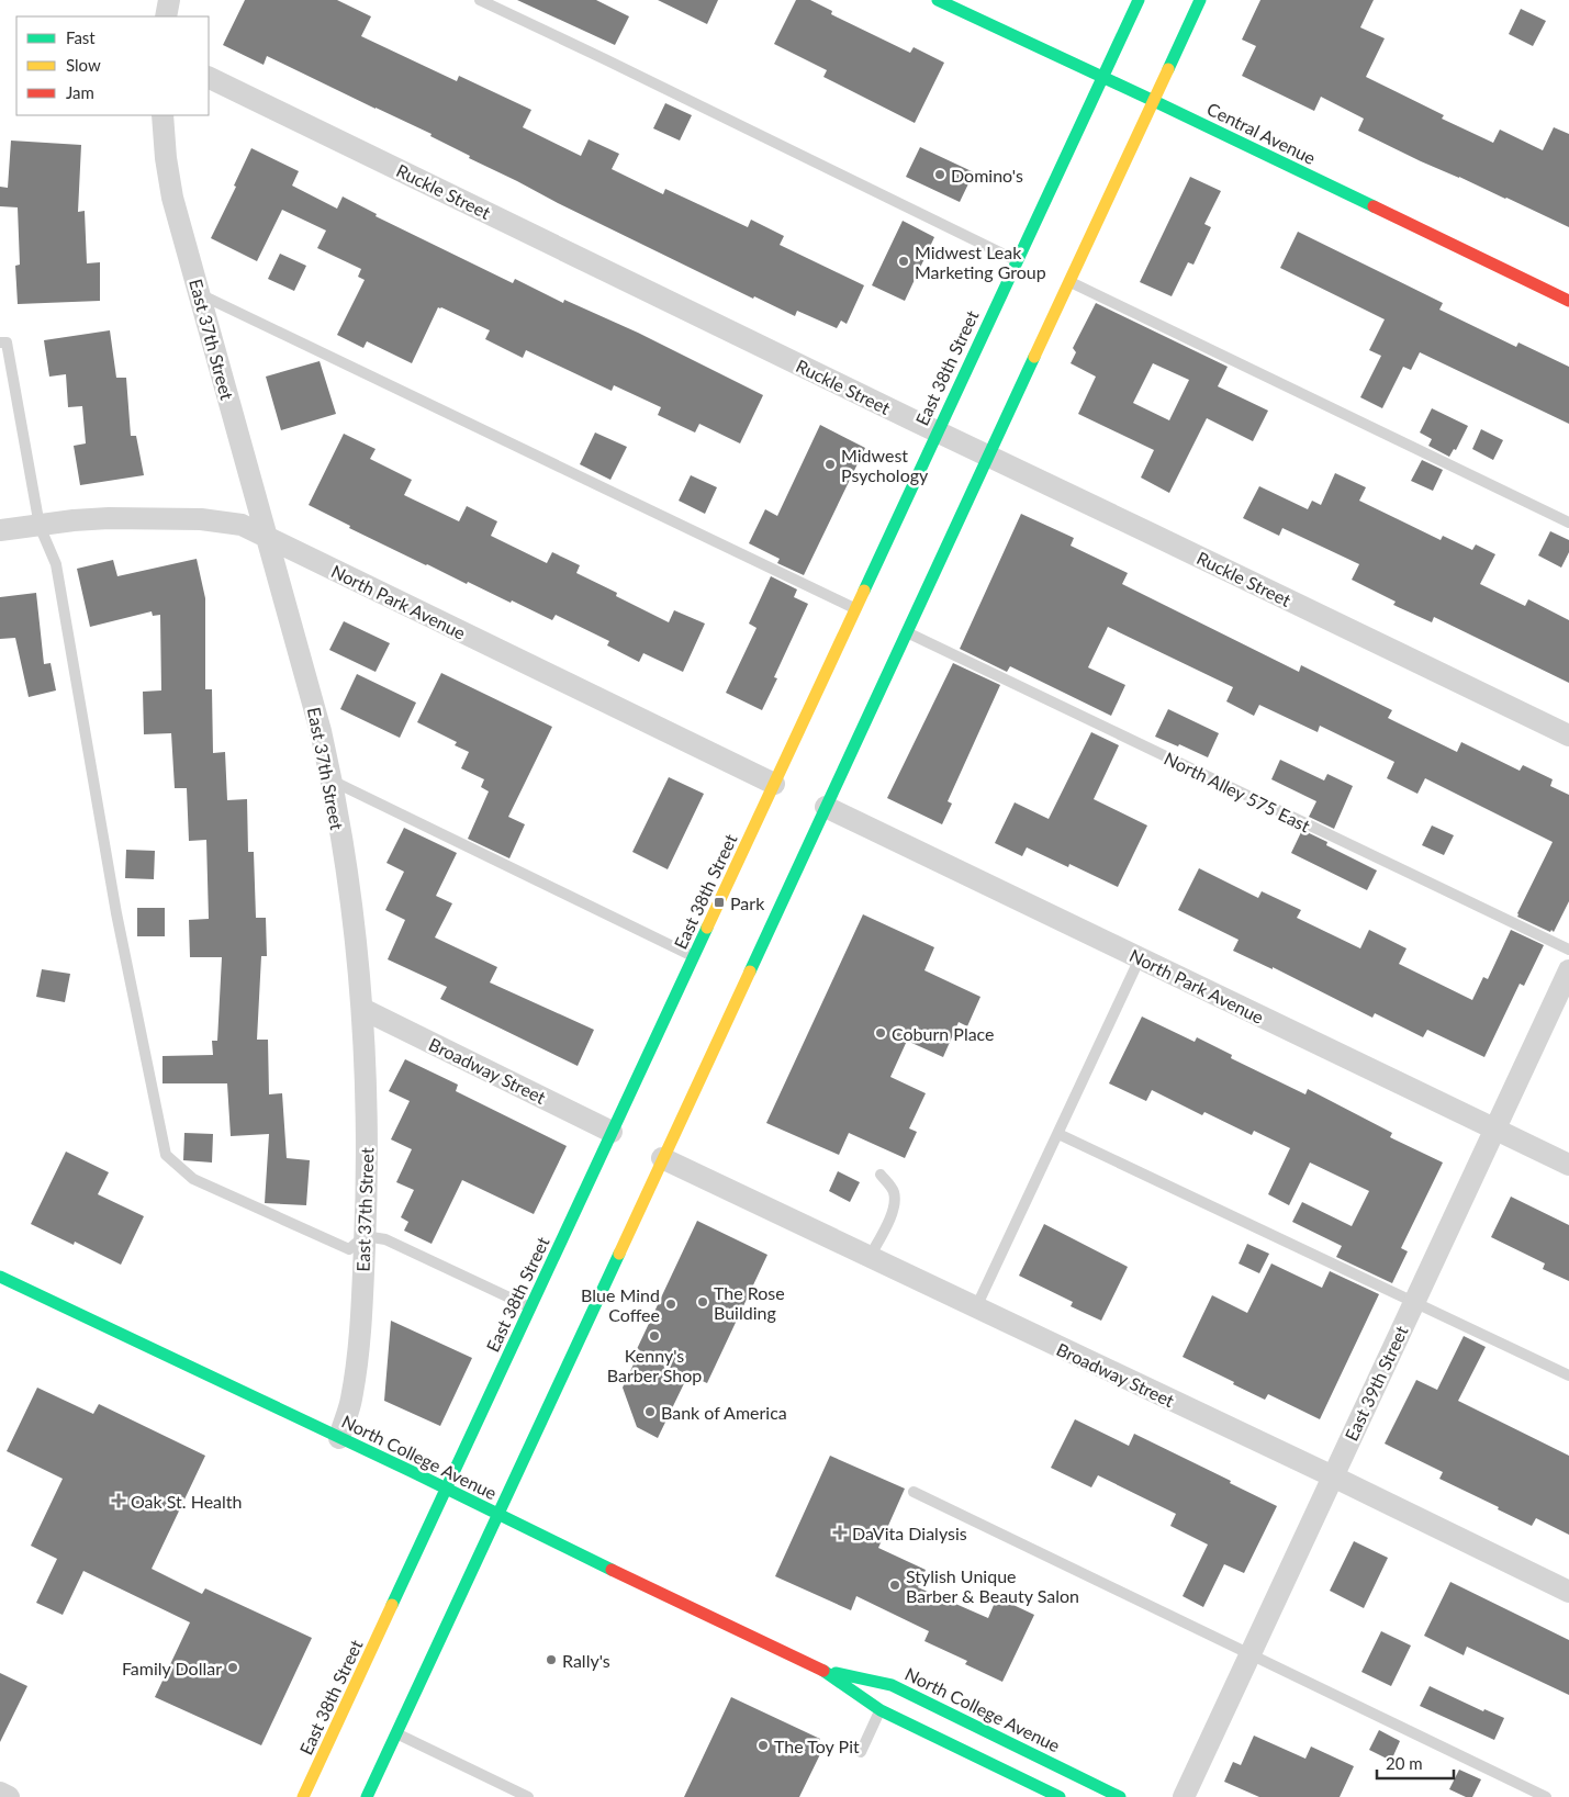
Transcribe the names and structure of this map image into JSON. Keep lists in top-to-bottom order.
{
  "streets": {
    "main road": ["Central Avenue", "East 38th Street", "North College Avenue"],
    "street": [
      "Ruckle Street",
      "East 37th Street",
      "North Park Avenue",
      "Broadway Street",
      "East 39th Street"
    ],
    "lane": ["North Alley 575 East"]
  },
  "crossings": [
    ["Central Avenue", "East 38th Street"],
    ["Ruckle Street", "East 38th Street"],
    ["East 37th Street", "North Park Avenue"],
    ["East 37th Street", "Broadway Street"],
    ["East 37th Street", "North College Avenue"],
    ["East 38th Street", "North Park Avenue"],
    ["East 38th Street", "Broadway Street"],
    ["East 38th Street", "North College Avenue"],
    ["North Park Avenue", "East 39th Street"],
    ["Broadway Street", "East 39th Street"]
  ],
  "places": {
    "other": [
      "Domino's",
      "Midwest Leak Marketing Group",
      "Midwest Psychology",
      "Coburn Place",
      "The Rose Building",
      "Blue Mind Coffee",
      "Kenny's Barber Shop",
      "Bank of America",
      "Stylish Unique Barber & Beauty Salon",
      "Rally's",
      "Family Dollar",
      "The Toy Pit"
    ],
    "transit": ["Park"],
    "health": ["Oak St. Health", "DaVita Dialysis"]
  },
  "legend": ["Fast", "Slow", "Jam"],
  "scale_bar": "20 m"
}
